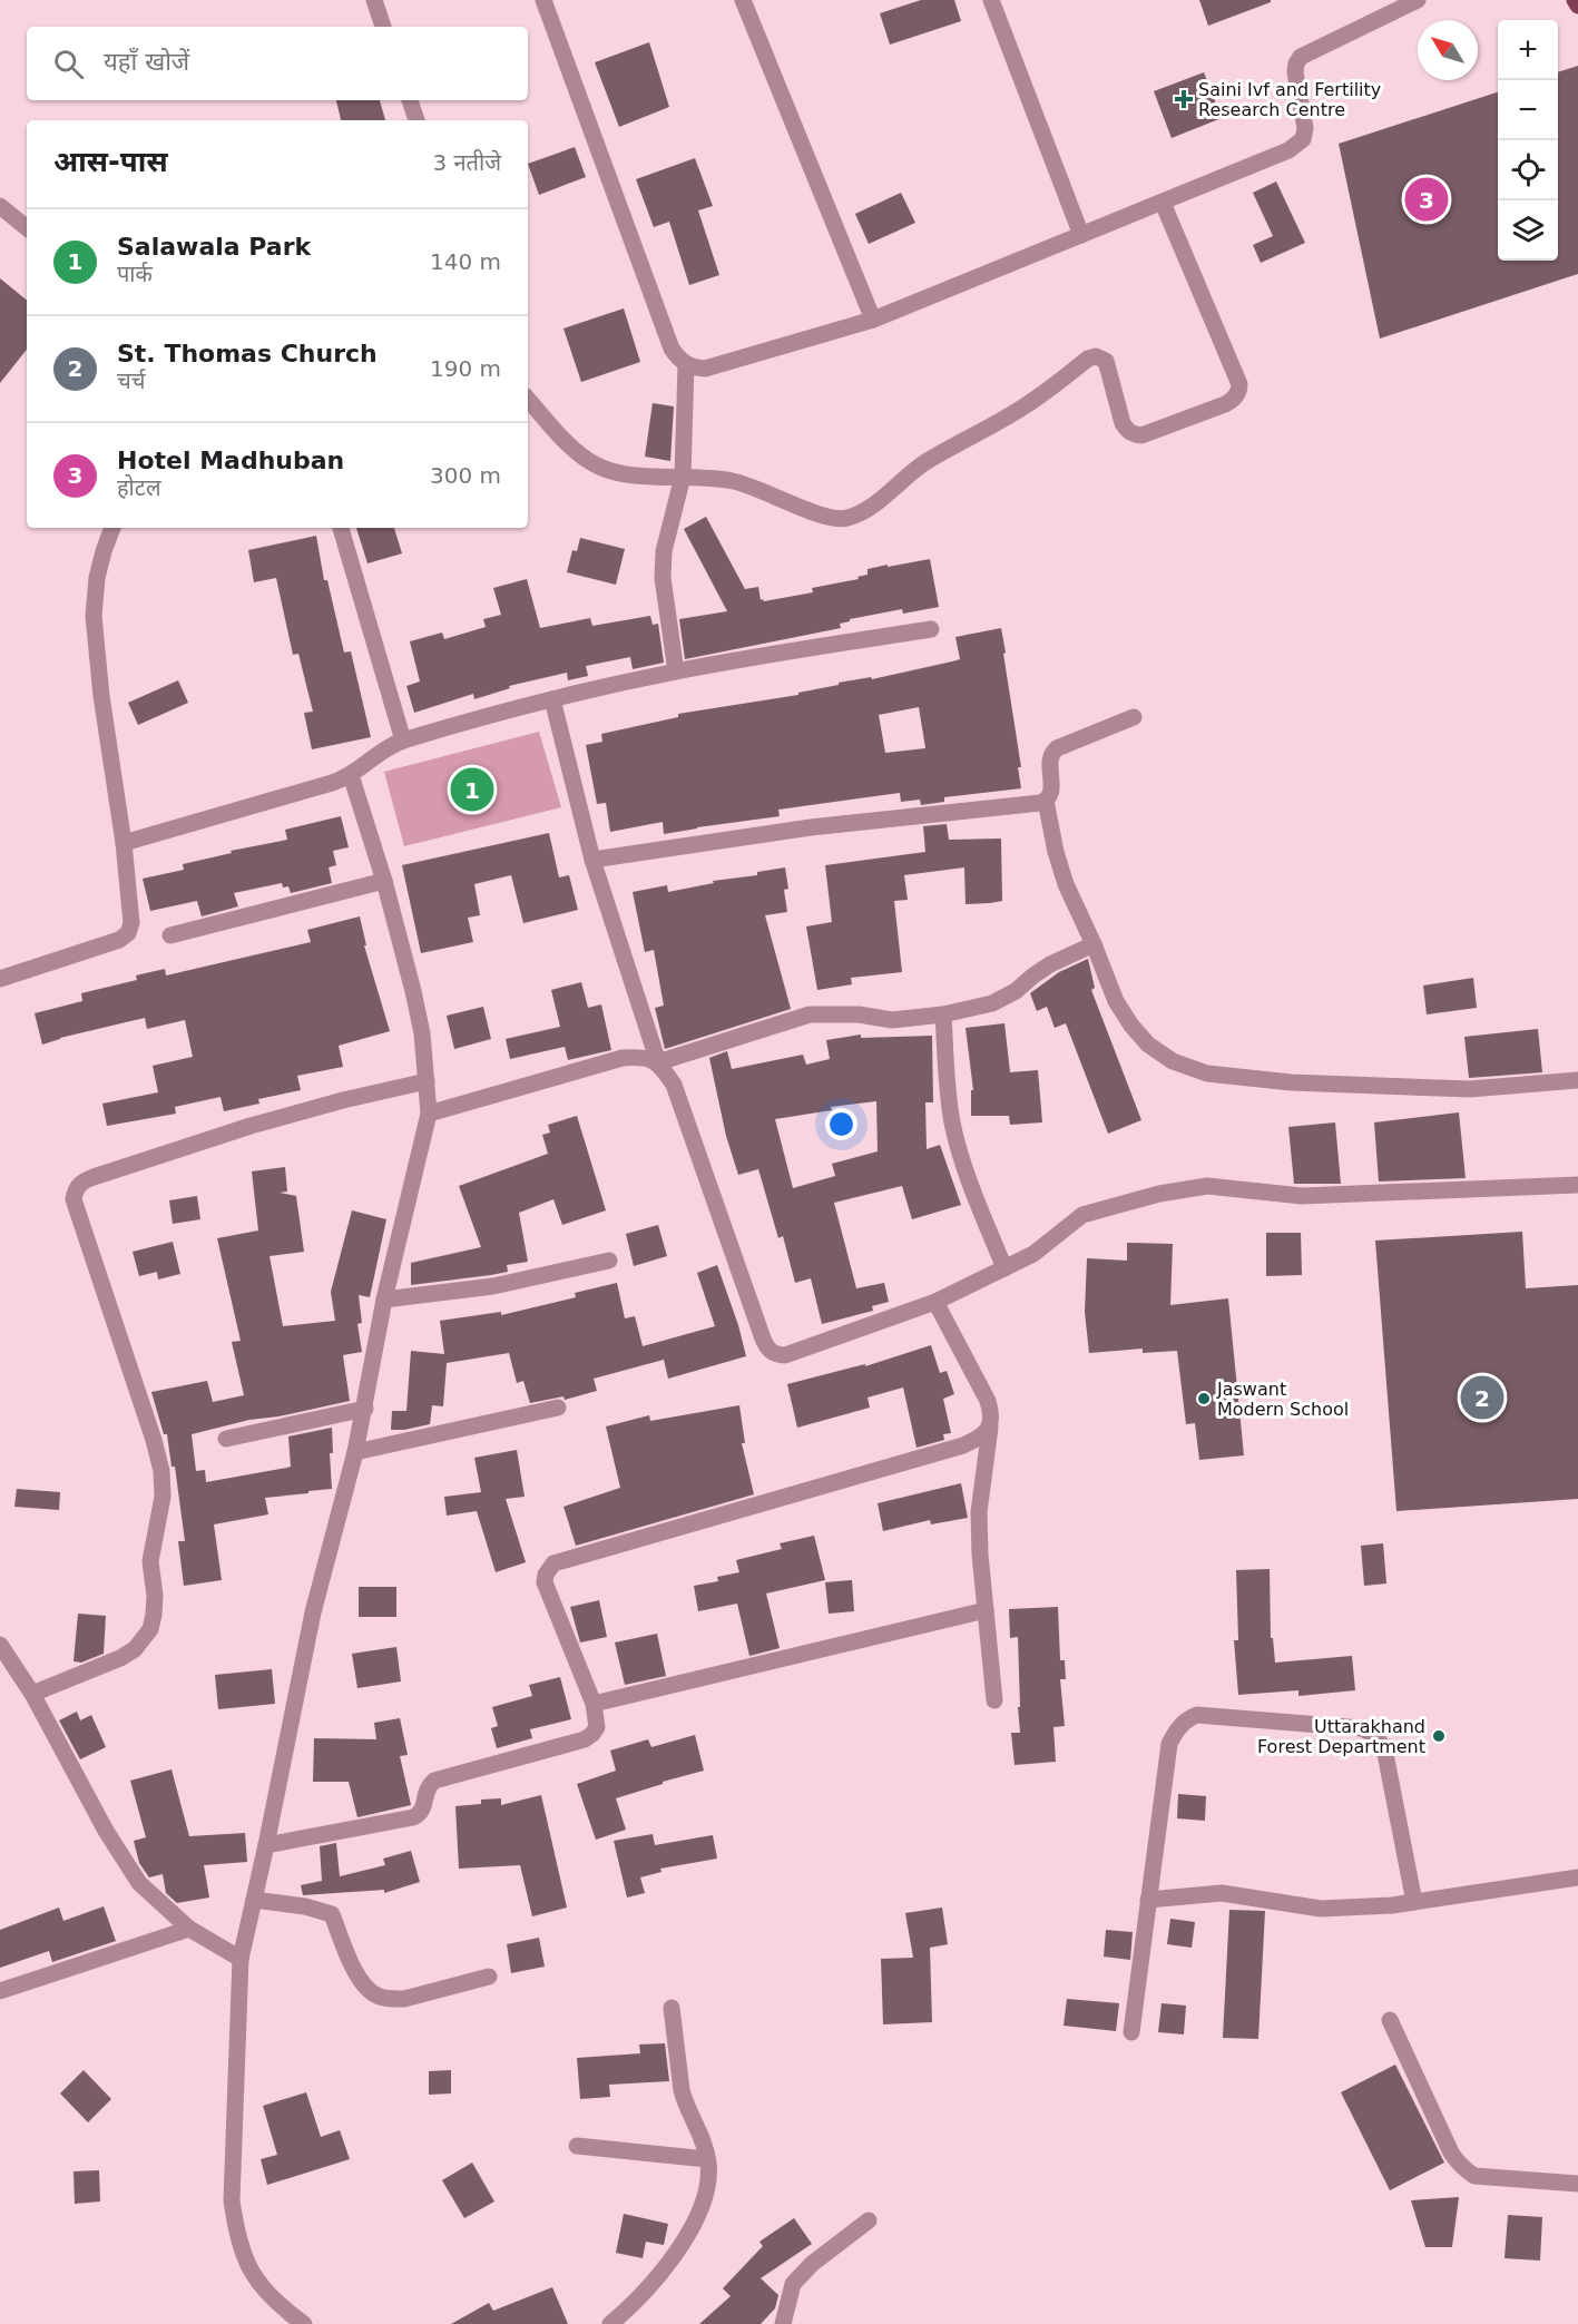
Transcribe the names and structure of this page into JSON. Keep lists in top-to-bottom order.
{
  "places": {
    "health": ["Saini Ivf and Fertility Research Centre"],
    "other": ["Jaswant Modern School", "Uttarakhand Forest Department"]
  },
  "north": "top left",
  "page": {
    "map_buttons": ["+", "−"],
    "search": "यहाँ खोजें",
    "heading": ["आस-पास", "3 नतीजे"],
    "pins": ["3", "1", "2"],
    "list": [
      {
        "mark": "1",
        "name": "Salawala Park",
        "note": "पार्क",
        "value": "140 m"
      },
      {
        "mark": "2",
        "name": "St. Thomas Church",
        "note": "चर्च",
        "value": "190 m"
      },
      {
        "mark": "3",
        "name": "Hotel Madhuban",
        "note": "होटल",
        "value": "300 m"
      }
    ]
  }
}
